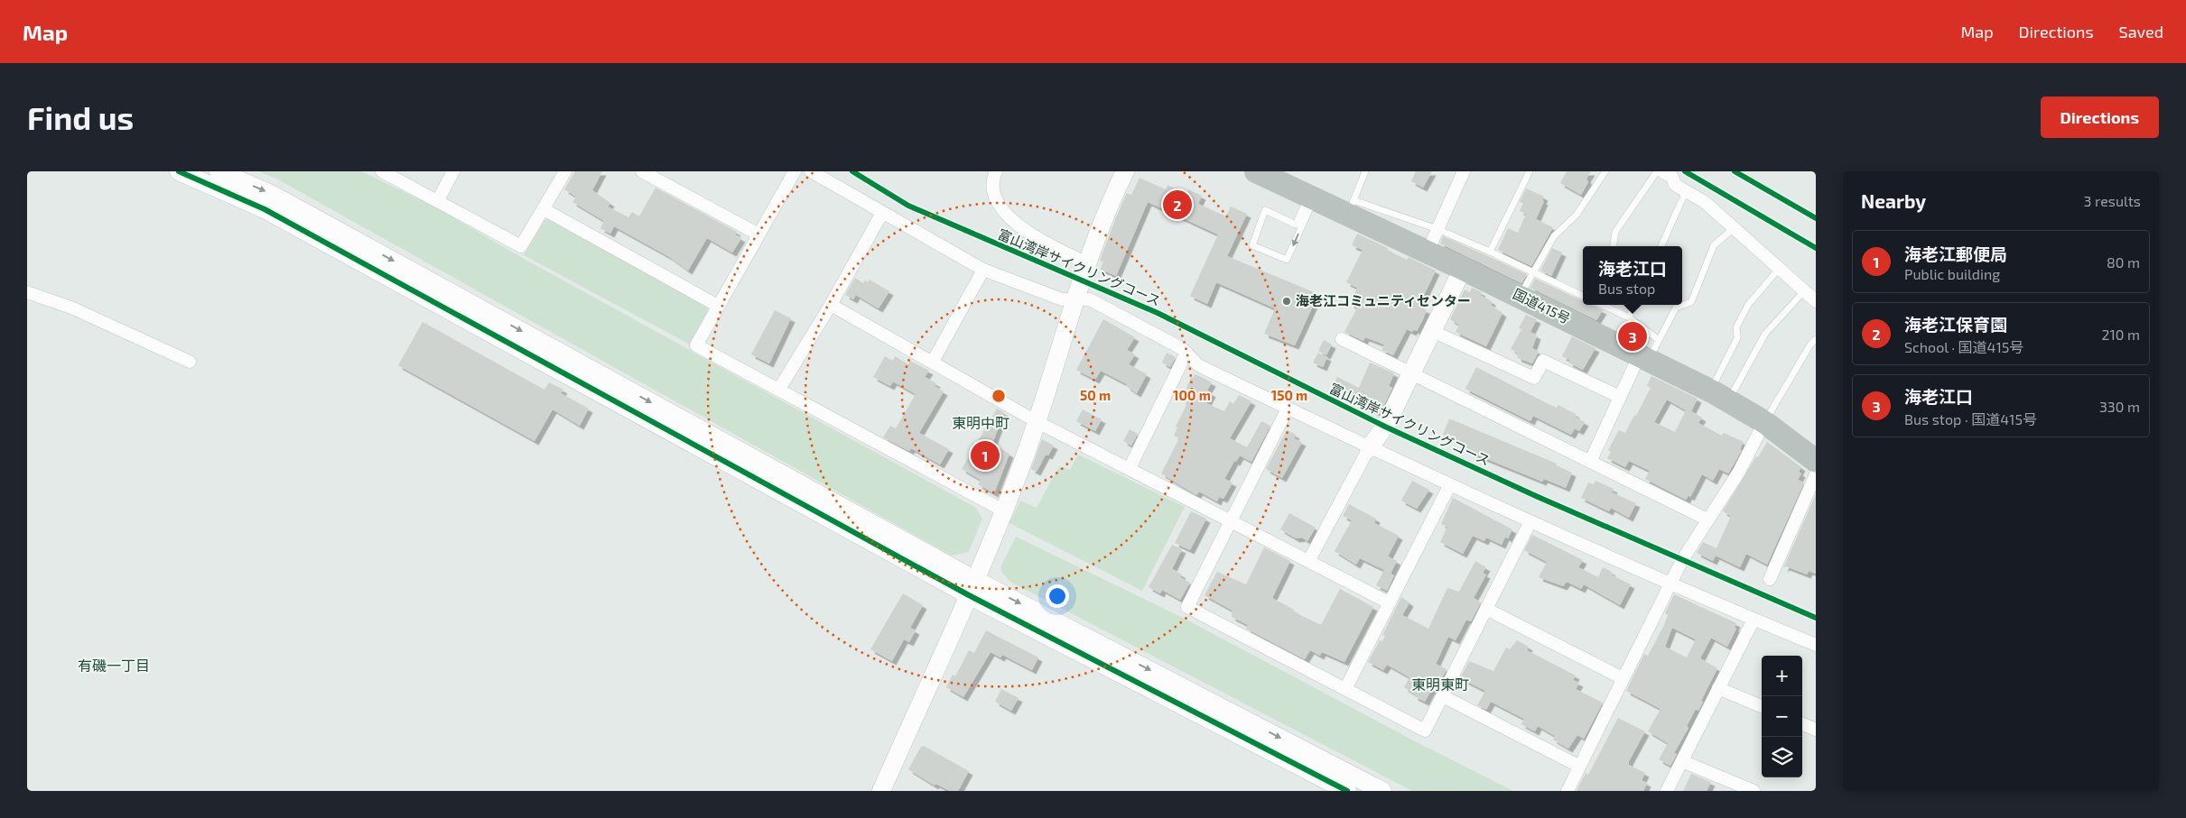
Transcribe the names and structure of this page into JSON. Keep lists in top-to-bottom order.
{
  "streets": {
    "highway": ["国道415号"],
    "cycle path": ["富山湾岸サイクリングコース"]
  },
  "districts": ["東明中町", "有磯一丁目", "東明東町"],
  "places": ["海老江コミュニティセンター"],
  "page": {
    "header": "Map",
    "nav": ["Map", "Directions", "Saved"],
    "buttons": "Directions",
    "title": "Find us",
    "heading": ["Nearby", "3 results"],
    "pins": ["2", "3", "1"],
    "list": [
      {
        "mark": "1",
        "name": "海老江郵便局",
        "note": "Public building",
        "value": "80 m"
      },
      {
        "mark": "2",
        "name": "海老江保育園",
        "note": "School · 国道415号",
        "value": "210 m"
      },
      {
        "mark": "3",
        "name": "海老江口",
        "note": "Bus stop · 国道415号",
        "value": "330 m"
      }
    ],
    "popup": ["海老江口", "Bus stop"],
    "map_buttons": ["+", "−"]
  },
  "rings": ["50 m", "100 m", "150 m"]
}
